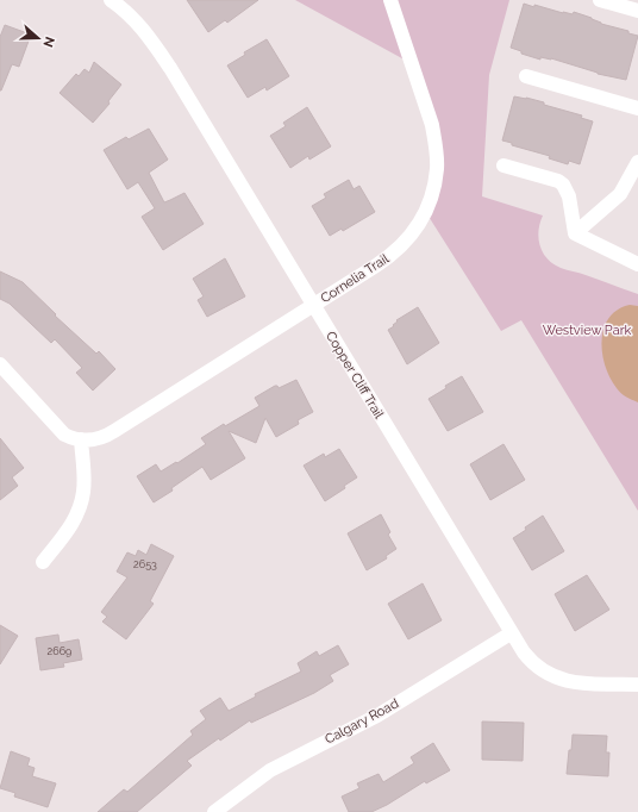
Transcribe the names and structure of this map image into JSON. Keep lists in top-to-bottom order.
{
  "streets": {
    "street": ["Cornelia Trail", "Copper Cliff Trail", "Calgary Road"]
  },
  "crossings": [
    ["Cornelia Trail", "Copper Cliff Trail"],
    ["Copper Cliff Trail", "Calgary Road"]
  ],
  "parks": ["Westview Park"],
  "house_numbers": ["2653", "2669"],
  "north": "right"
}
